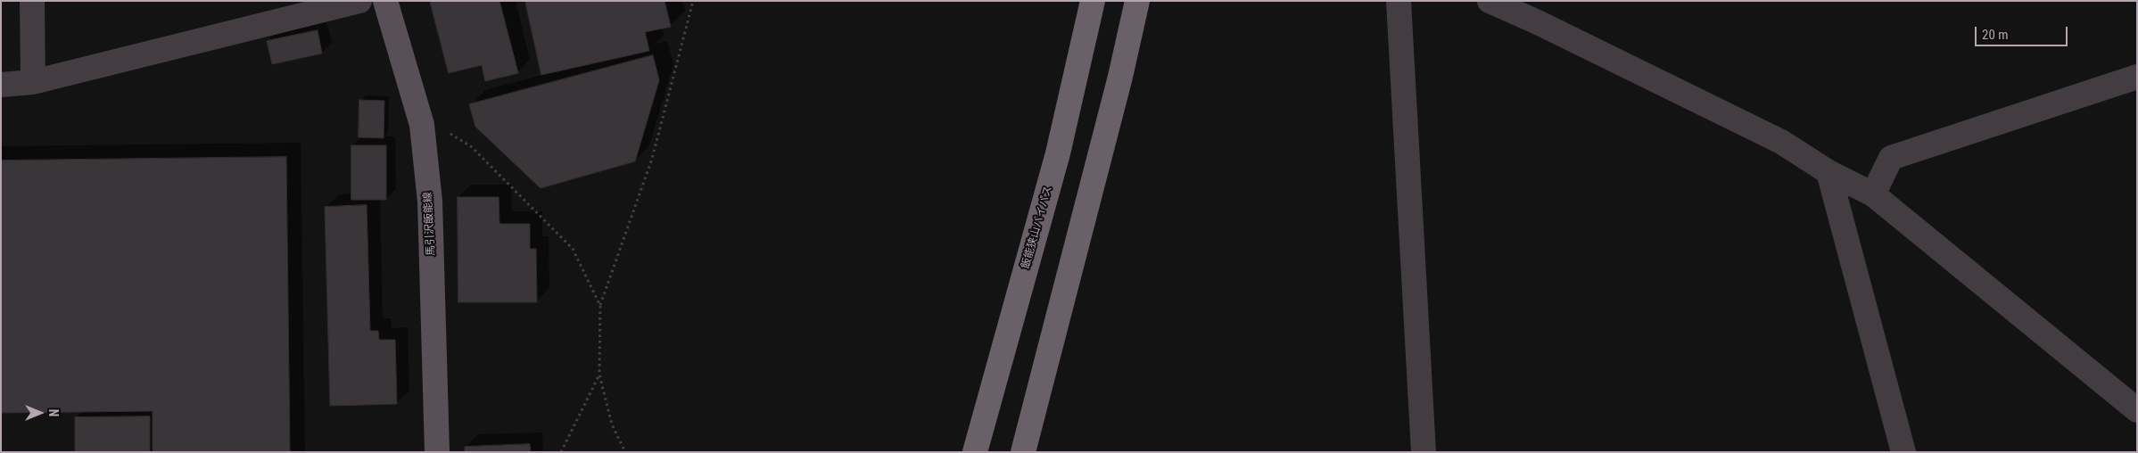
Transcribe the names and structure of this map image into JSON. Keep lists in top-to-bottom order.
{
  "streets": {
    "highway": ["飯能狭山バイパス"],
    "main road": ["馬引沢飯能線"]
  },
  "scale_bar": "20 m",
  "north": "right"
}
